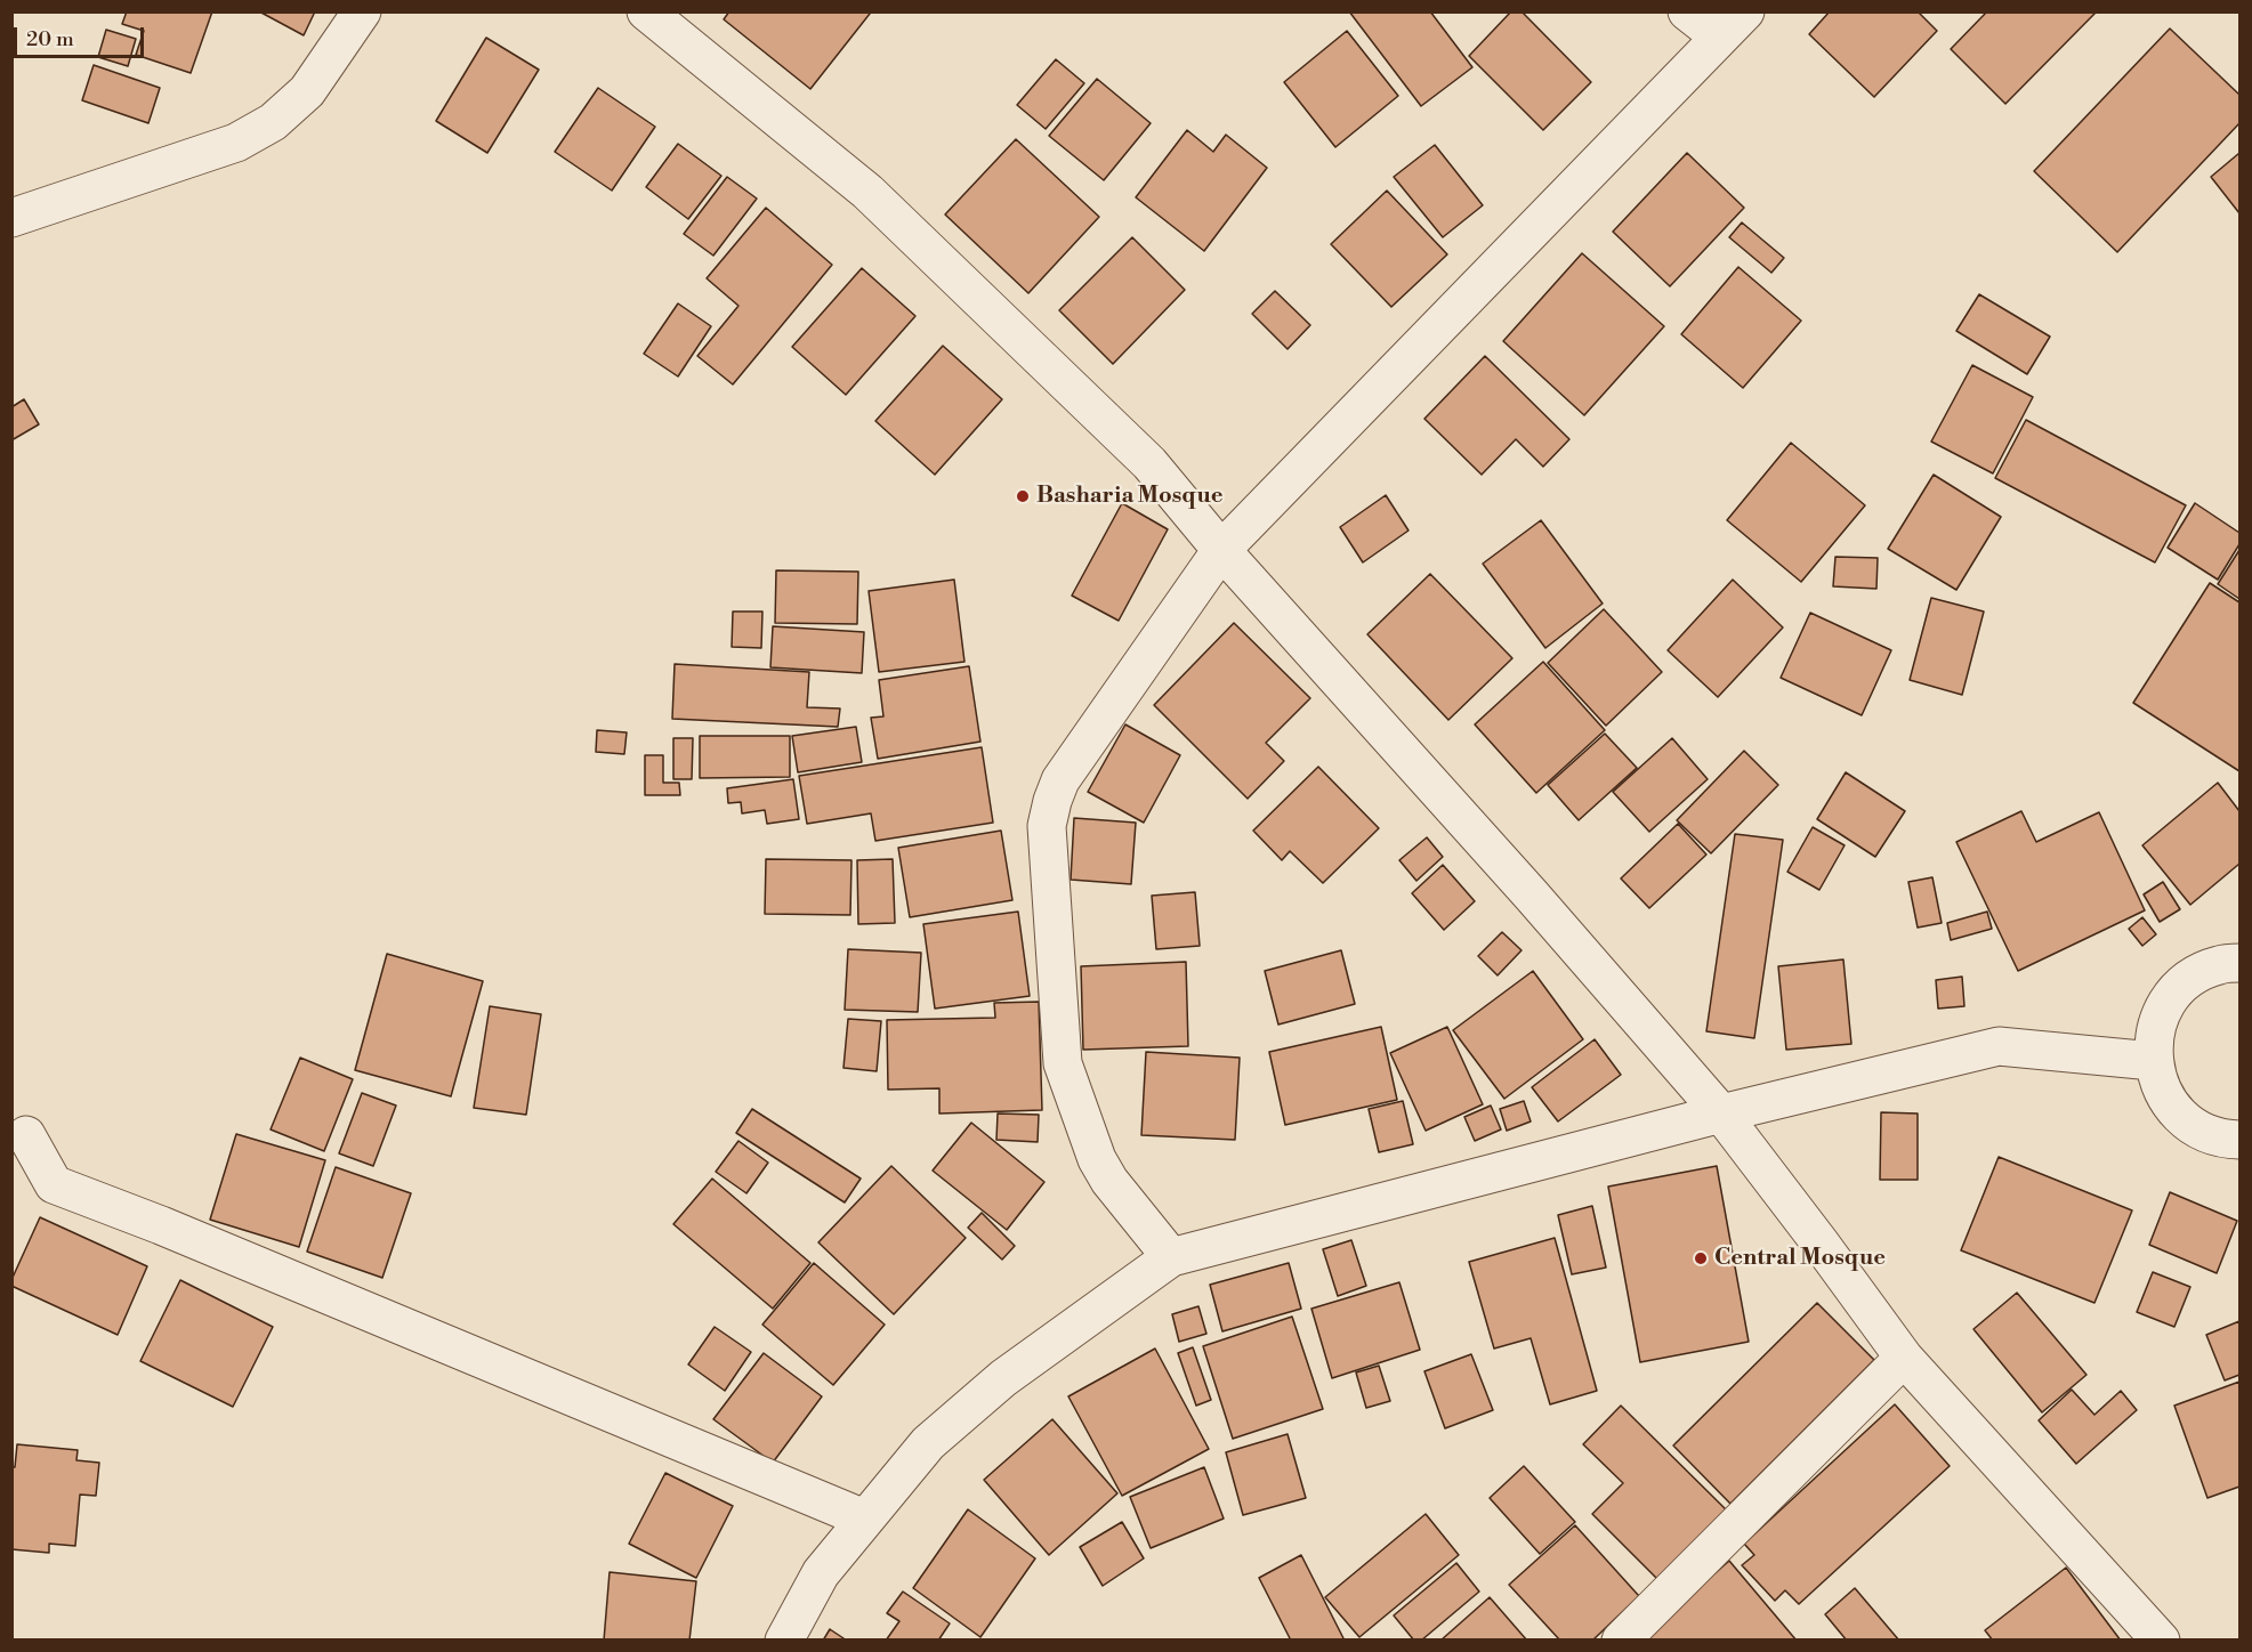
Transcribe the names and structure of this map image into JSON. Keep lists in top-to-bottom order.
{
  "places": ["Basharia Mosque", "Central Mosque"],
  "scale_bar": "20 m"
}
